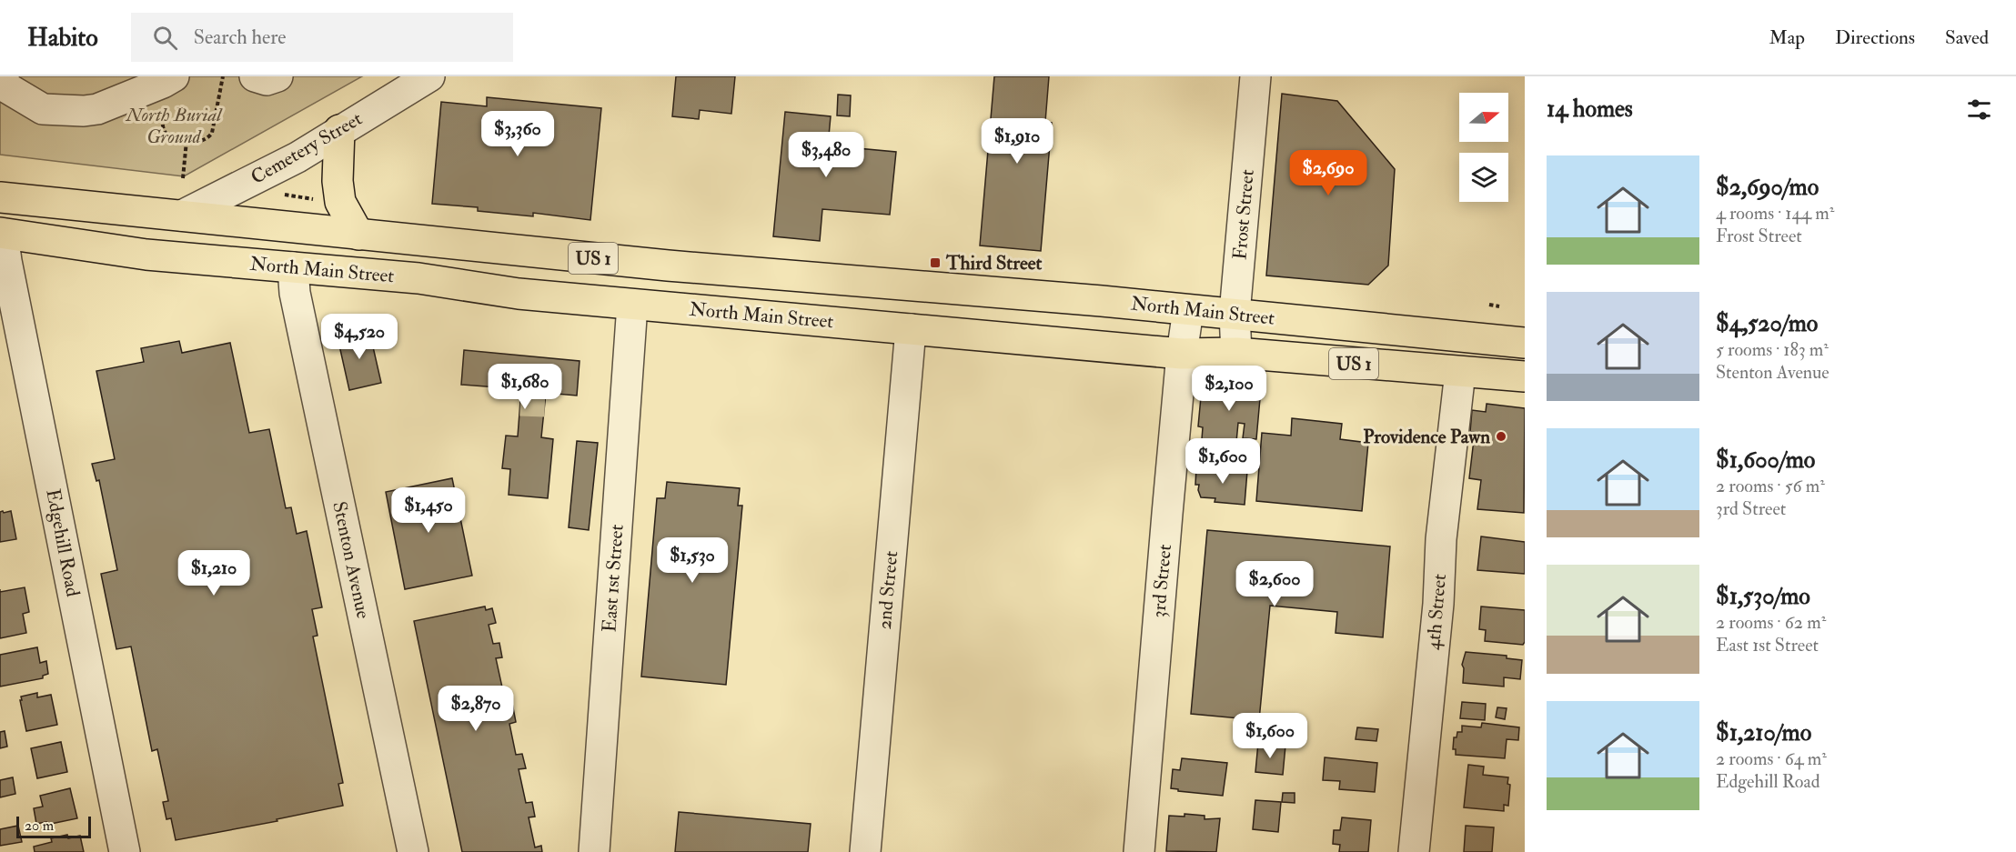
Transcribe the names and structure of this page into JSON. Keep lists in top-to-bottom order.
{
  "streets": {
    "main road": ["US 1", "North Main Street"],
    "street": [
      "Cemetery Street",
      "Frost Street",
      "Edgehill Road",
      "Stenton Avenue",
      "East 1st Street",
      "3rd Street",
      "2nd Street",
      "4th Street"
    ]
  },
  "crossings": [
    ["Cemetery Street", "North Main Street"],
    ["Frost Street", "North Main Street"],
    ["North Main Street", "Edgehill Road"],
    ["North Main Street", "Stenton Avenue"],
    ["North Main Street", "East 1st Street"],
    ["North Main Street", "3rd Street"],
    ["North Main Street", "2nd Street"],
    ["North Main Street", "4th Street"]
  ],
  "parks": ["North Burial Ground"],
  "places": {
    "transit": ["Third Street"],
    "other": ["Providence Pawn"]
  },
  "scale_bar": "20 m",
  "north": "right",
  "page": {
    "header": "Habito",
    "search": "Search here",
    "nav": ["Map", "Directions", "Saved"],
    "heading": "14 homes",
    "price": [
      "$3,360",
      "$1,910",
      "$3,480",
      "$2,690",
      "$4,520",
      "$1,680",
      "$2,100",
      "$1,600",
      "$1,450",
      "$1,530",
      "$1,210",
      "$2,600",
      "$2,870",
      "$1,600"
    ],
    "list": [
      {
        "name": "$2,690/mo",
        "note": "4 rooms · 144 m² · Frost Street"
      },
      {
        "name": "$4,520/mo",
        "note": "5 rooms · 183 m² · Stenton Avenue"
      },
      {
        "name": "$1,600/mo",
        "note": "2 rooms · 56 m² · 3rd Street"
      },
      {
        "name": "$1,530/mo",
        "note": "2 rooms · 62 m² · East 1st Street"
      },
      {
        "name": "$1,210/mo",
        "note": "2 rooms · 64 m² · Edgehill Road"
      }
    ],
    "scale": "20 m"
  }
}
